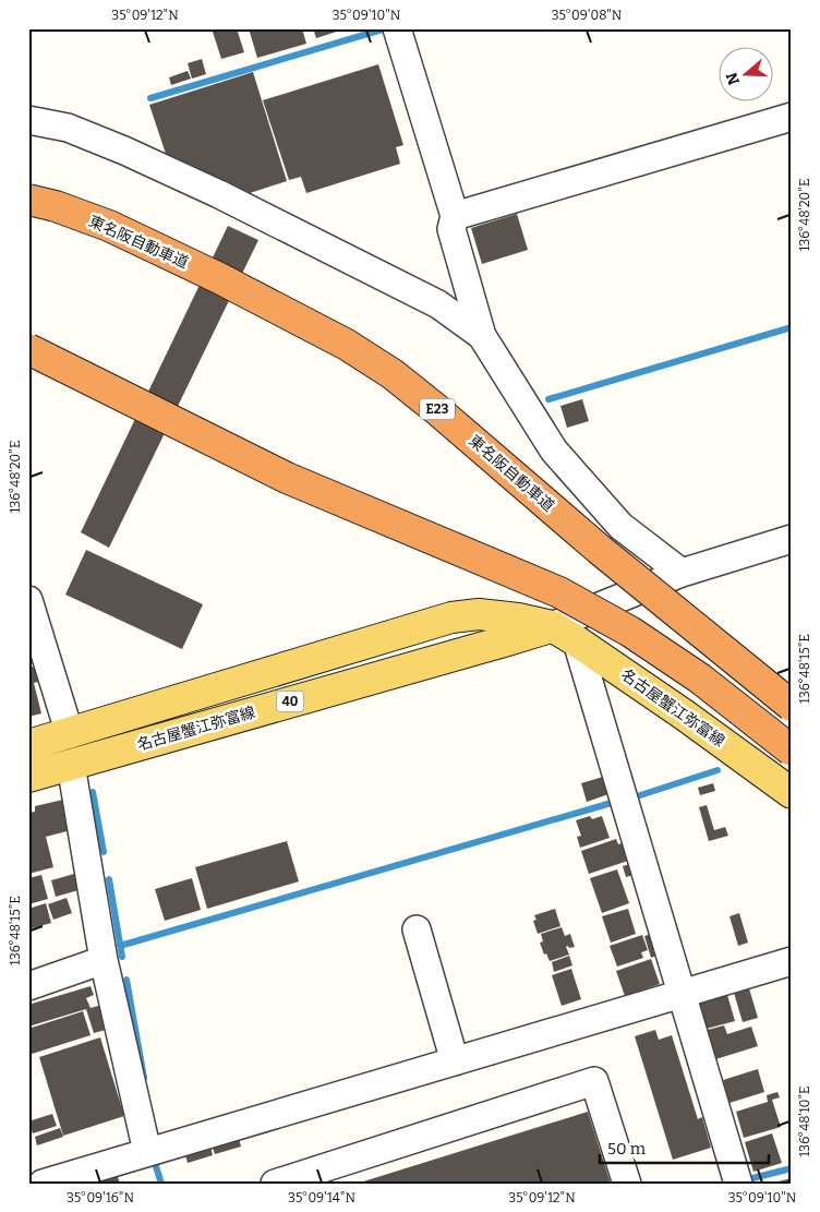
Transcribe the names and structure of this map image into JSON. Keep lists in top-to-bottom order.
{
  "streets": {
    "highway": ["東名阪自動車道", "E23"],
    "main road": ["40", "名古屋蟹江弥富線"]
  },
  "scale_bar": "50 m",
  "north": "left",
  "coordinates": [
    "35°09'12\"N",
    "35°09'10\"N",
    "35°09'08\"N",
    "136°48'20\"E",
    "136°48'15\"E",
    "136°48'10\"E",
    "35°09'16\"N",
    "35°09'14\"N"
  ]
}
